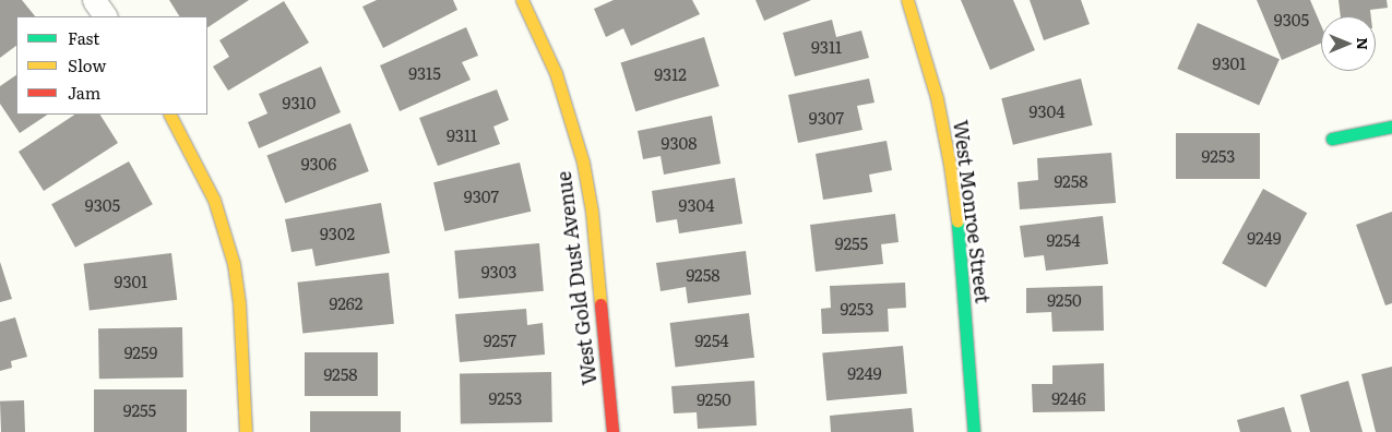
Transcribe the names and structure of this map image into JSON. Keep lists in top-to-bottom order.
{
  "streets": {
    "street": ["West Monroe Street", "West Gold Dust Avenue"]
  },
  "house_numbers": [
    "9305",
    "9311",
    "9301",
    "9315",
    "9312",
    "9310",
    "9304",
    "9307",
    "9311",
    "9308",
    "9253",
    "9306",
    "9258",
    "9307",
    "9305",
    "9304",
    "9302",
    "9249",
    "9254",
    "9255",
    "9303",
    "9258",
    "9301",
    "9250",
    "9262",
    "9253",
    "9257",
    "9254",
    "9259",
    "9249",
    "9258",
    "9253",
    "9246",
    "9250",
    "9255"
  ],
  "legend": ["Fast", "Slow", "Jam"],
  "north": "right"
}
